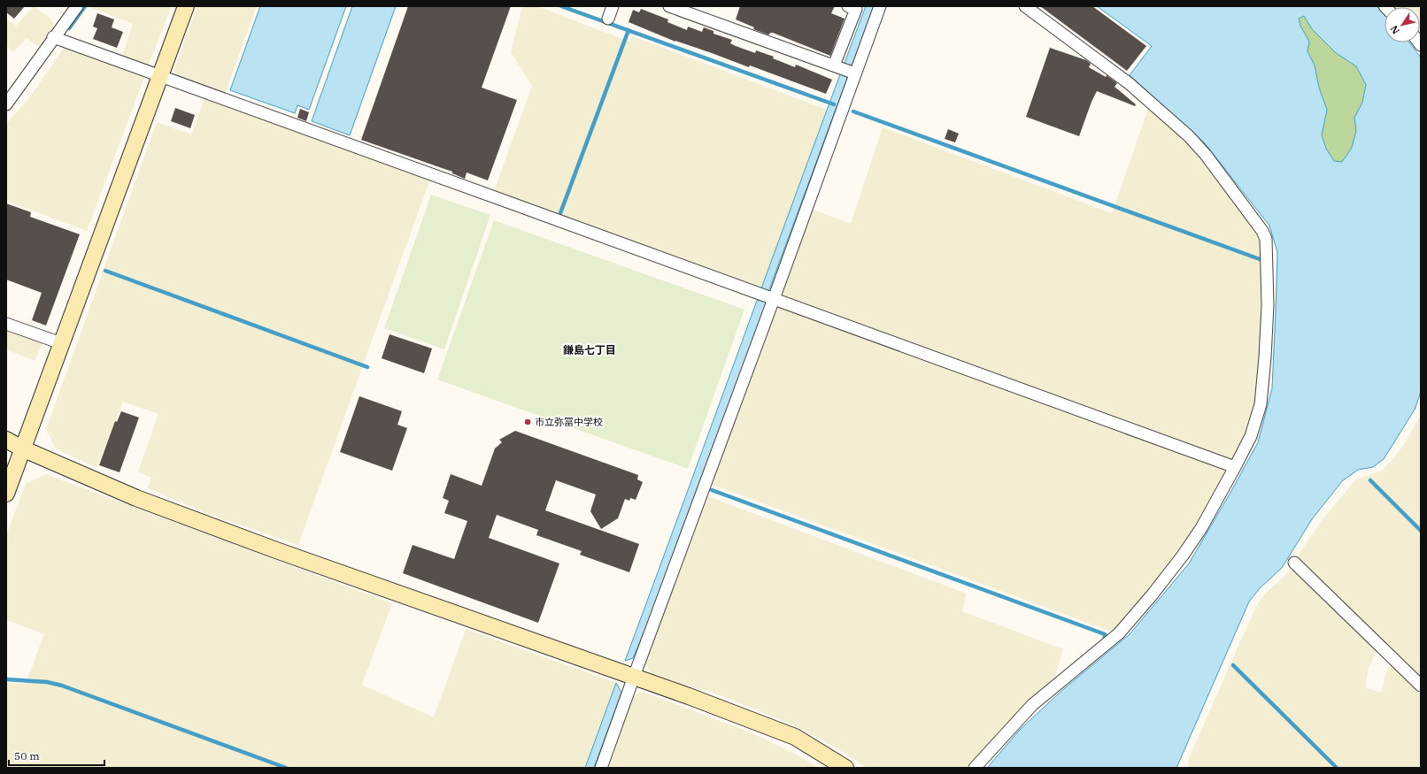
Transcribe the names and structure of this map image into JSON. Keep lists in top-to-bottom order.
{
  "districts": ["鎌島七丁目"],
  "places": ["市立弥冨中学校"],
  "scale_bar": "50 m",
  "north": "bottom left"
}
